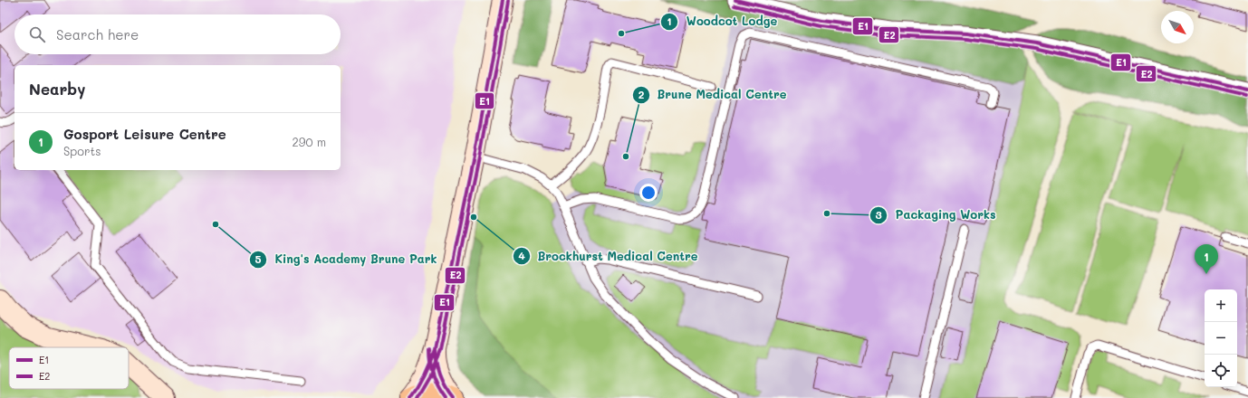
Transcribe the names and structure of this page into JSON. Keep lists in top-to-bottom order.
{
  "places": [
    "Woodcot Lodge",
    "Brune Medical Centre",
    "Packaging Works",
    "Brockhurst Medical Centre",
    "King's Academy Brune Park"
  ],
  "lines": ["transit line E1", "transit line E2"],
  "legend": ["E1", "E2"],
  "north": "bottom right",
  "page": {
    "search": "Search here",
    "heading": "Nearby",
    "list": [
      {
        "mark": "1",
        "name": "Gosport Leisure Centre",
        "note": "Sports",
        "value": "290 m"
      }
    ],
    "pins": "1",
    "map_buttons": ["+", "−"]
  }
}
